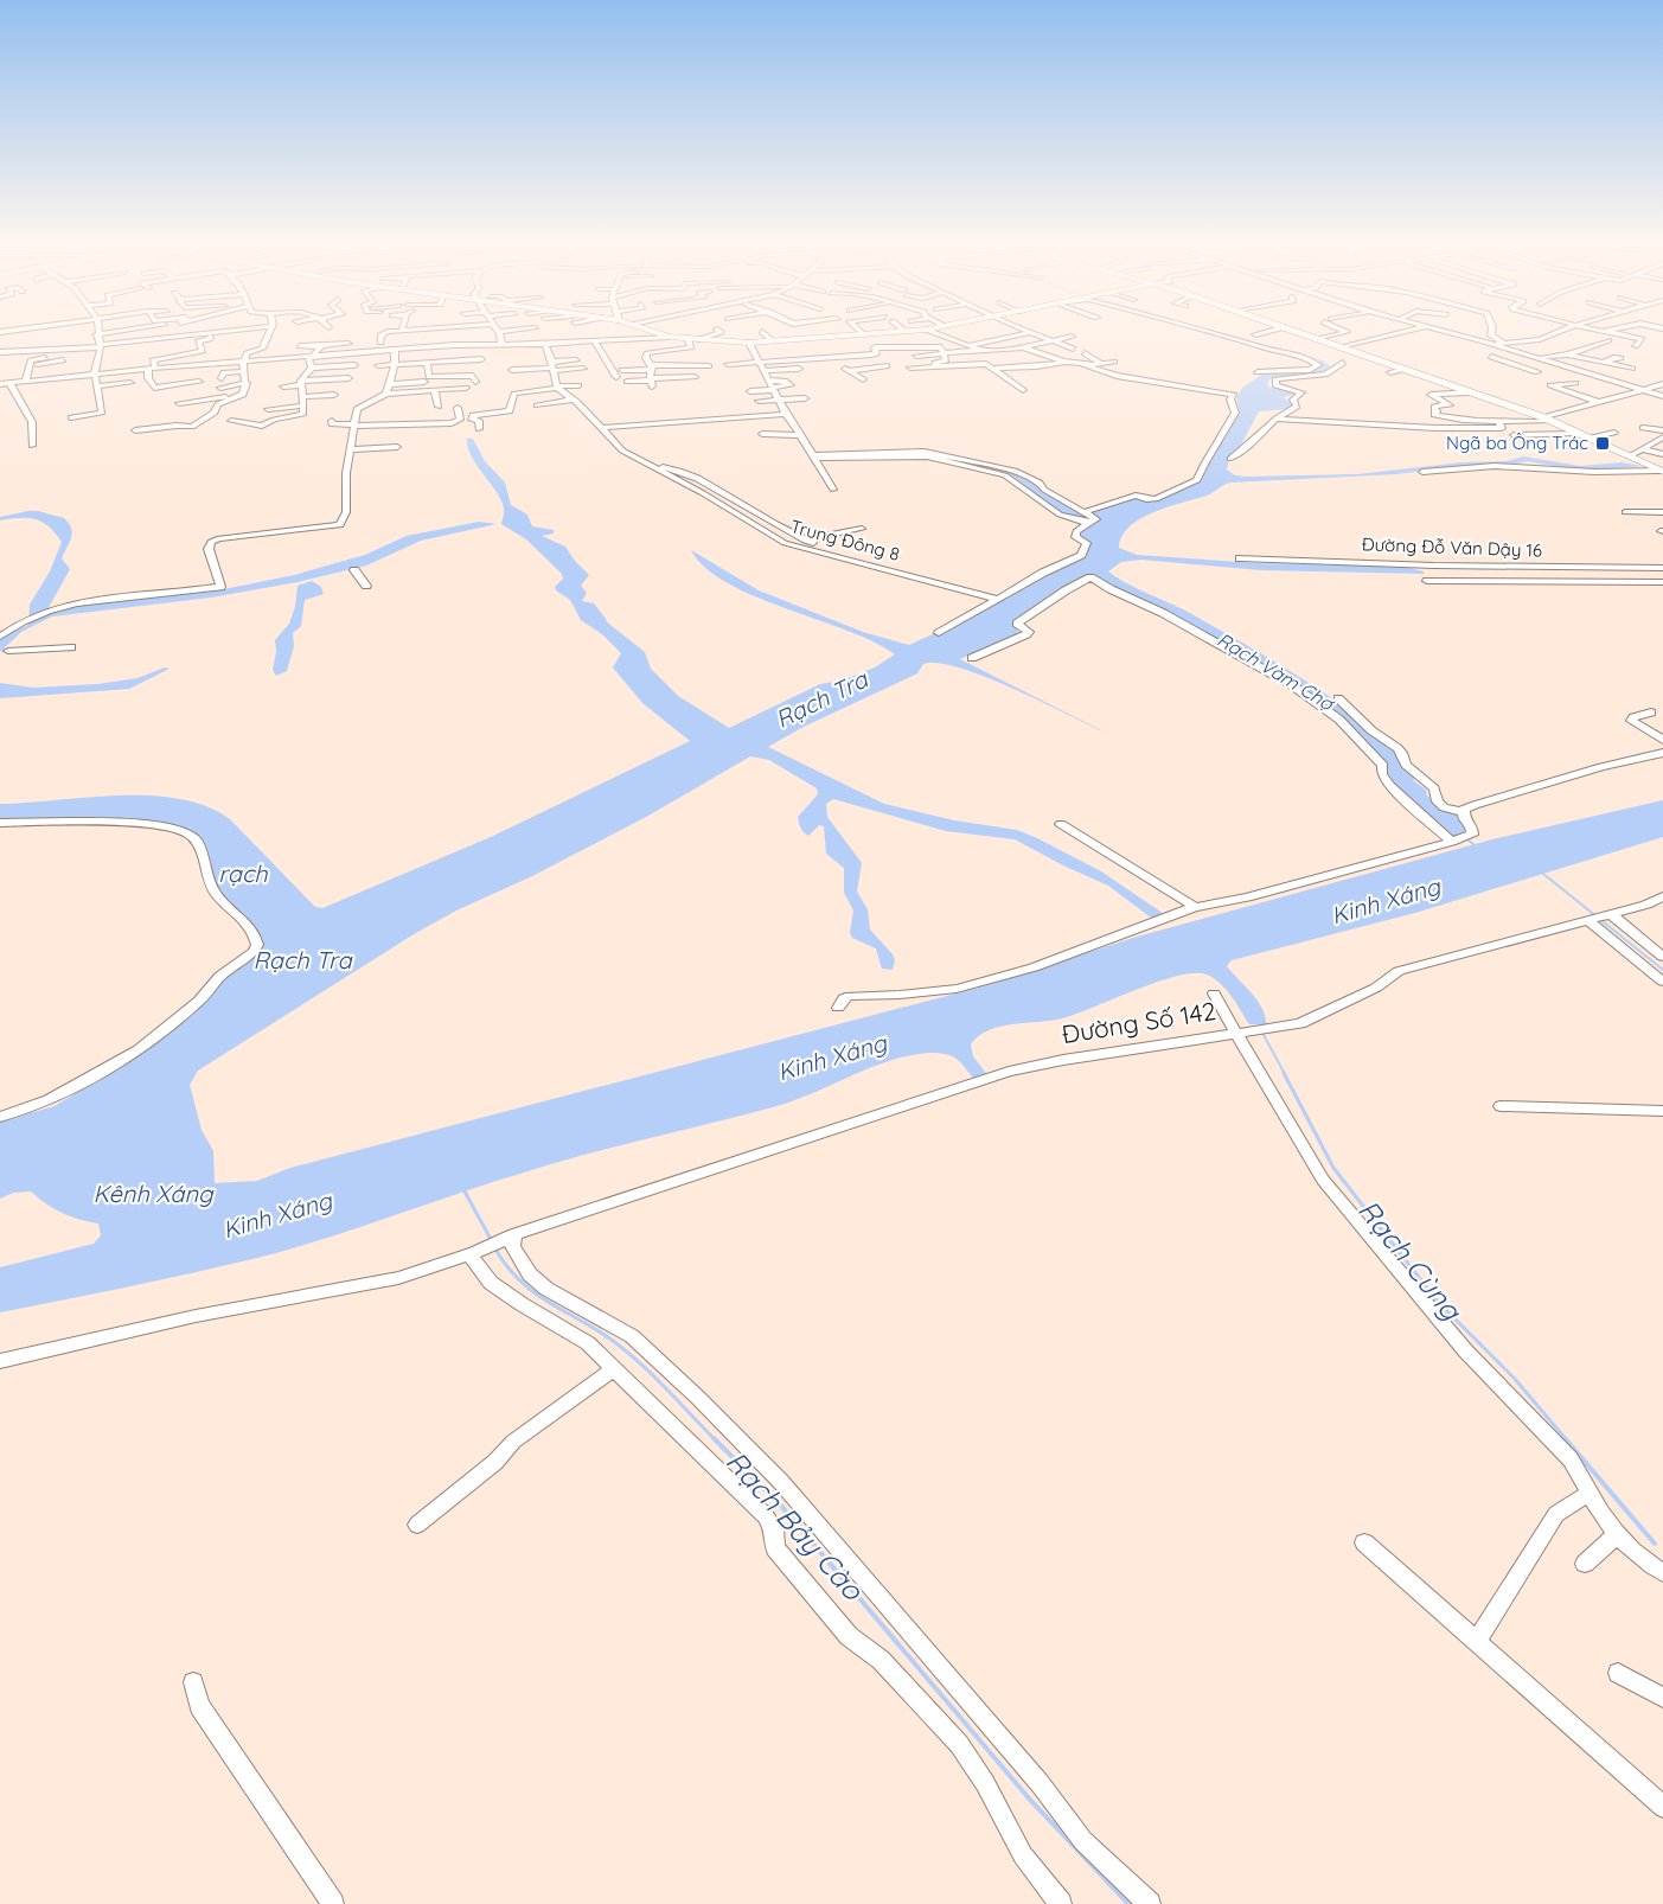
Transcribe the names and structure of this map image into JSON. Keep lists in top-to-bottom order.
{
  "streets": {
    "street": ["Trung Đông 8", "Đường Đỗ Văn Dậy 16", "Đường Số 142"]
  },
  "water": [
    "Rạch Vàm Chợ",
    "Rạch Tra",
    "rạch",
    "Kinh Xáng",
    "Kênh Xáng",
    "Rạch Cùng",
    "Rạch Bảy Cào"
  ],
  "places": {
    "transit": ["Ngã ba Ông Trác"]
  }
}
